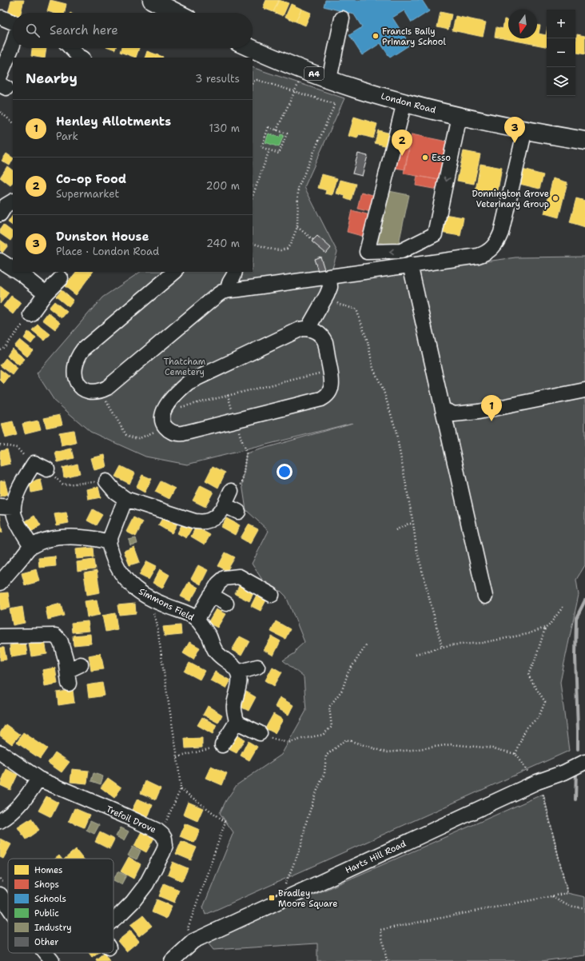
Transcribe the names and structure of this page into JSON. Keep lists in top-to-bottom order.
{
  "streets": {
    "main road": ["A4", "London Road"],
    "street": ["Simmons Field", "Trefoil Drove", "Harts Hill Road"]
  },
  "parks": ["Thatcham Cemetery"],
  "places": {
    "other": ["Francis Baily Primary School", "Esso", "Donnington Grove Veterinary Group"],
    "transit": ["Bradley Moore Square"]
  },
  "legend": [
    "Homes",
    "Shops",
    "Schools",
    "Public",
    "Industry",
    "Other"
  ],
  "north": "bottom",
  "page": {
    "map_buttons": ["+", "−"],
    "search": "Search here",
    "heading": ["Nearby", "3 results"],
    "list": [
      {
        "mark": "1",
        "name": "Henley Allotments",
        "note": "Park",
        "value": "130 m"
      },
      {
        "mark": "2",
        "name": "Co-op Food",
        "note": "Supermarket",
        "value": "200 m"
      },
      {
        "mark": "3",
        "name": "Dunston House",
        "note": "Place · London Road",
        "value": "240 m"
      }
    ],
    "pins": ["3", "2", "1"]
  }
}
